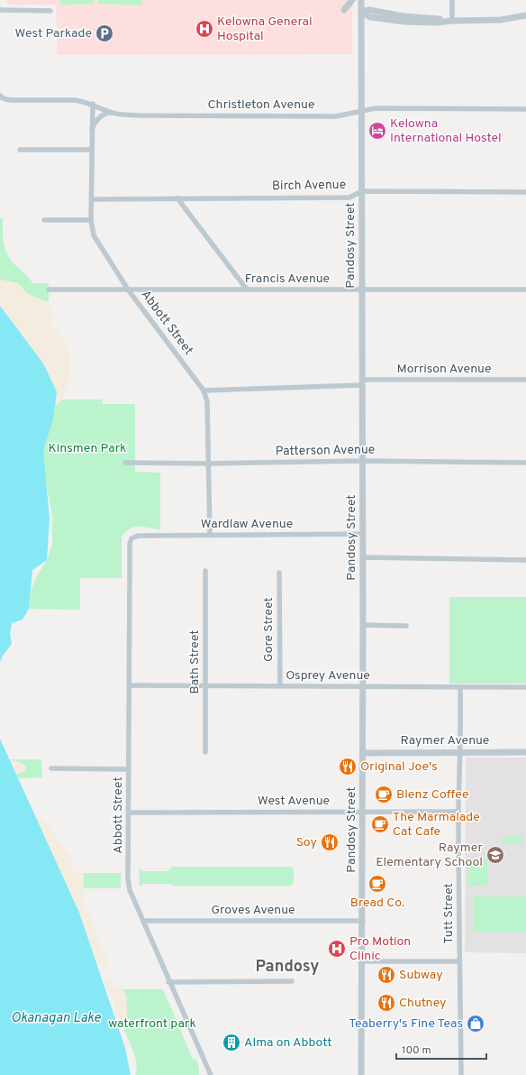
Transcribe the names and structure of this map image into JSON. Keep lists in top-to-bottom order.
{
  "streets": {
    "street": [
      "Christleton Avenue",
      "Birch Avenue",
      "Pandosy Street",
      "Francis Avenue",
      "Abbott Street",
      "Morrison Avenue",
      "Patterson Avenue",
      "Wardlaw Avenue",
      "Gore Street",
      "Bath Street",
      "Osprey Avenue",
      "Raymer Avenue",
      "West Avenue",
      "Groves Avenue",
      "Tutt Street"
    ]
  },
  "crossings": [
    ["Christleton Avenue", "Pandosy Street"],
    ["Christleton Avenue", "Abbott Street"],
    ["Birch Avenue", "Pandosy Street"],
    ["Birch Avenue", "Abbott Street"],
    ["Pandosy Street", "Francis Avenue"],
    ["Pandosy Street", "Morrison Avenue"],
    ["Pandosy Street", "Patterson Avenue"],
    ["Pandosy Street", "Wardlaw Avenue"],
    ["Pandosy Street", "Osprey Avenue"],
    ["Pandosy Street", "Raymer Avenue"],
    ["Pandosy Street", "West Avenue"],
    ["Pandosy Street", "Groves Avenue"],
    ["Francis Avenue", "Abbott Street"],
    ["Abbott Street", "Morrison Avenue"],
    ["Abbott Street", "Patterson Avenue"],
    ["Abbott Street", "Wardlaw Avenue"],
    ["Abbott Street", "Osprey Avenue"],
    ["Abbott Street", "West Avenue"],
    ["Abbott Street", "Groves Avenue"],
    ["Gore Street", "Osprey Avenue"],
    ["Bath Street", "Osprey Avenue"],
    ["Osprey Avenue", "Tutt Street"],
    ["Raymer Avenue", "Tutt Street"],
    ["West Avenue", "Tutt Street"]
  ],
  "districts": ["Pandosy"],
  "water": ["Okanagan Lake"],
  "parks": ["Kinsmen Park", "waterfront park"],
  "places": {
    "hospital": ["Kelowna General Hospital", "Pro Motion Clinic"],
    "parking": ["West Parkade"],
    "hotel": ["Kelowna International Hostel"],
    "restaurant": [
      "Original Joe's",
      "Soy",
      "Subway",
      "Chutney"
    ],
    "cafe": ["Blenz Coffee", "The Marmalade Cat Cafe", "Bread Co."],
    "school or university": ["Raymer Elementary School"],
    "shop": ["Teaberry's Fine Teas"],
    "building": ["Alma on Abbott"]
  },
  "scale_bar": "100 m"
}
